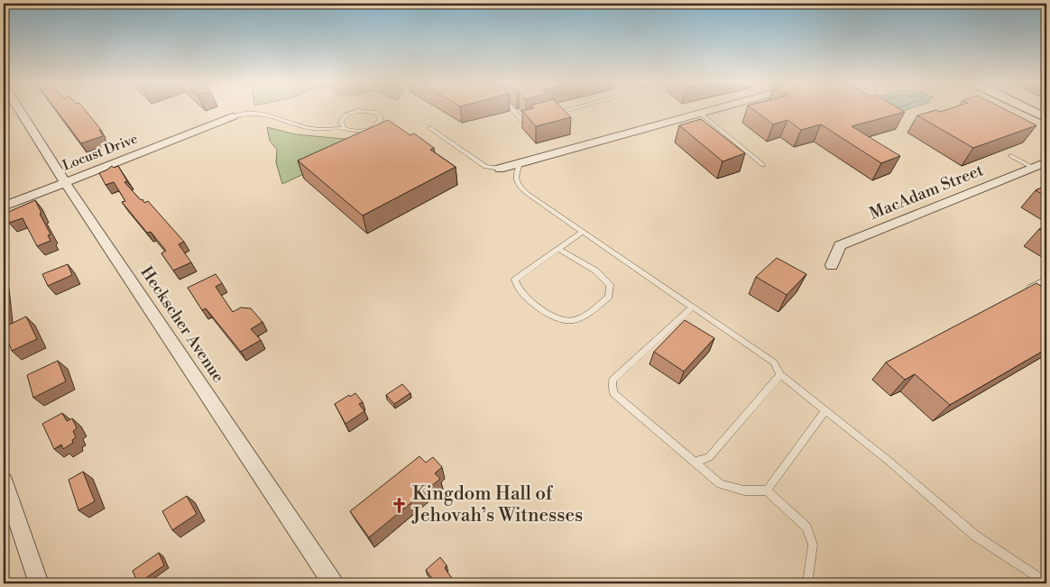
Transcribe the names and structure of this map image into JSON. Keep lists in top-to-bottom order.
{
  "streets": {
    "street": ["Locust Drive", "MacAdam Street", "Heckscher Avenue"]
  },
  "crossings": [
    ["Locust Drive", "Heckscher Avenue"]
  ],
  "places": {
    "church": ["Kingdom Hall of Jehovah’s Witnesses"]
  }
}
